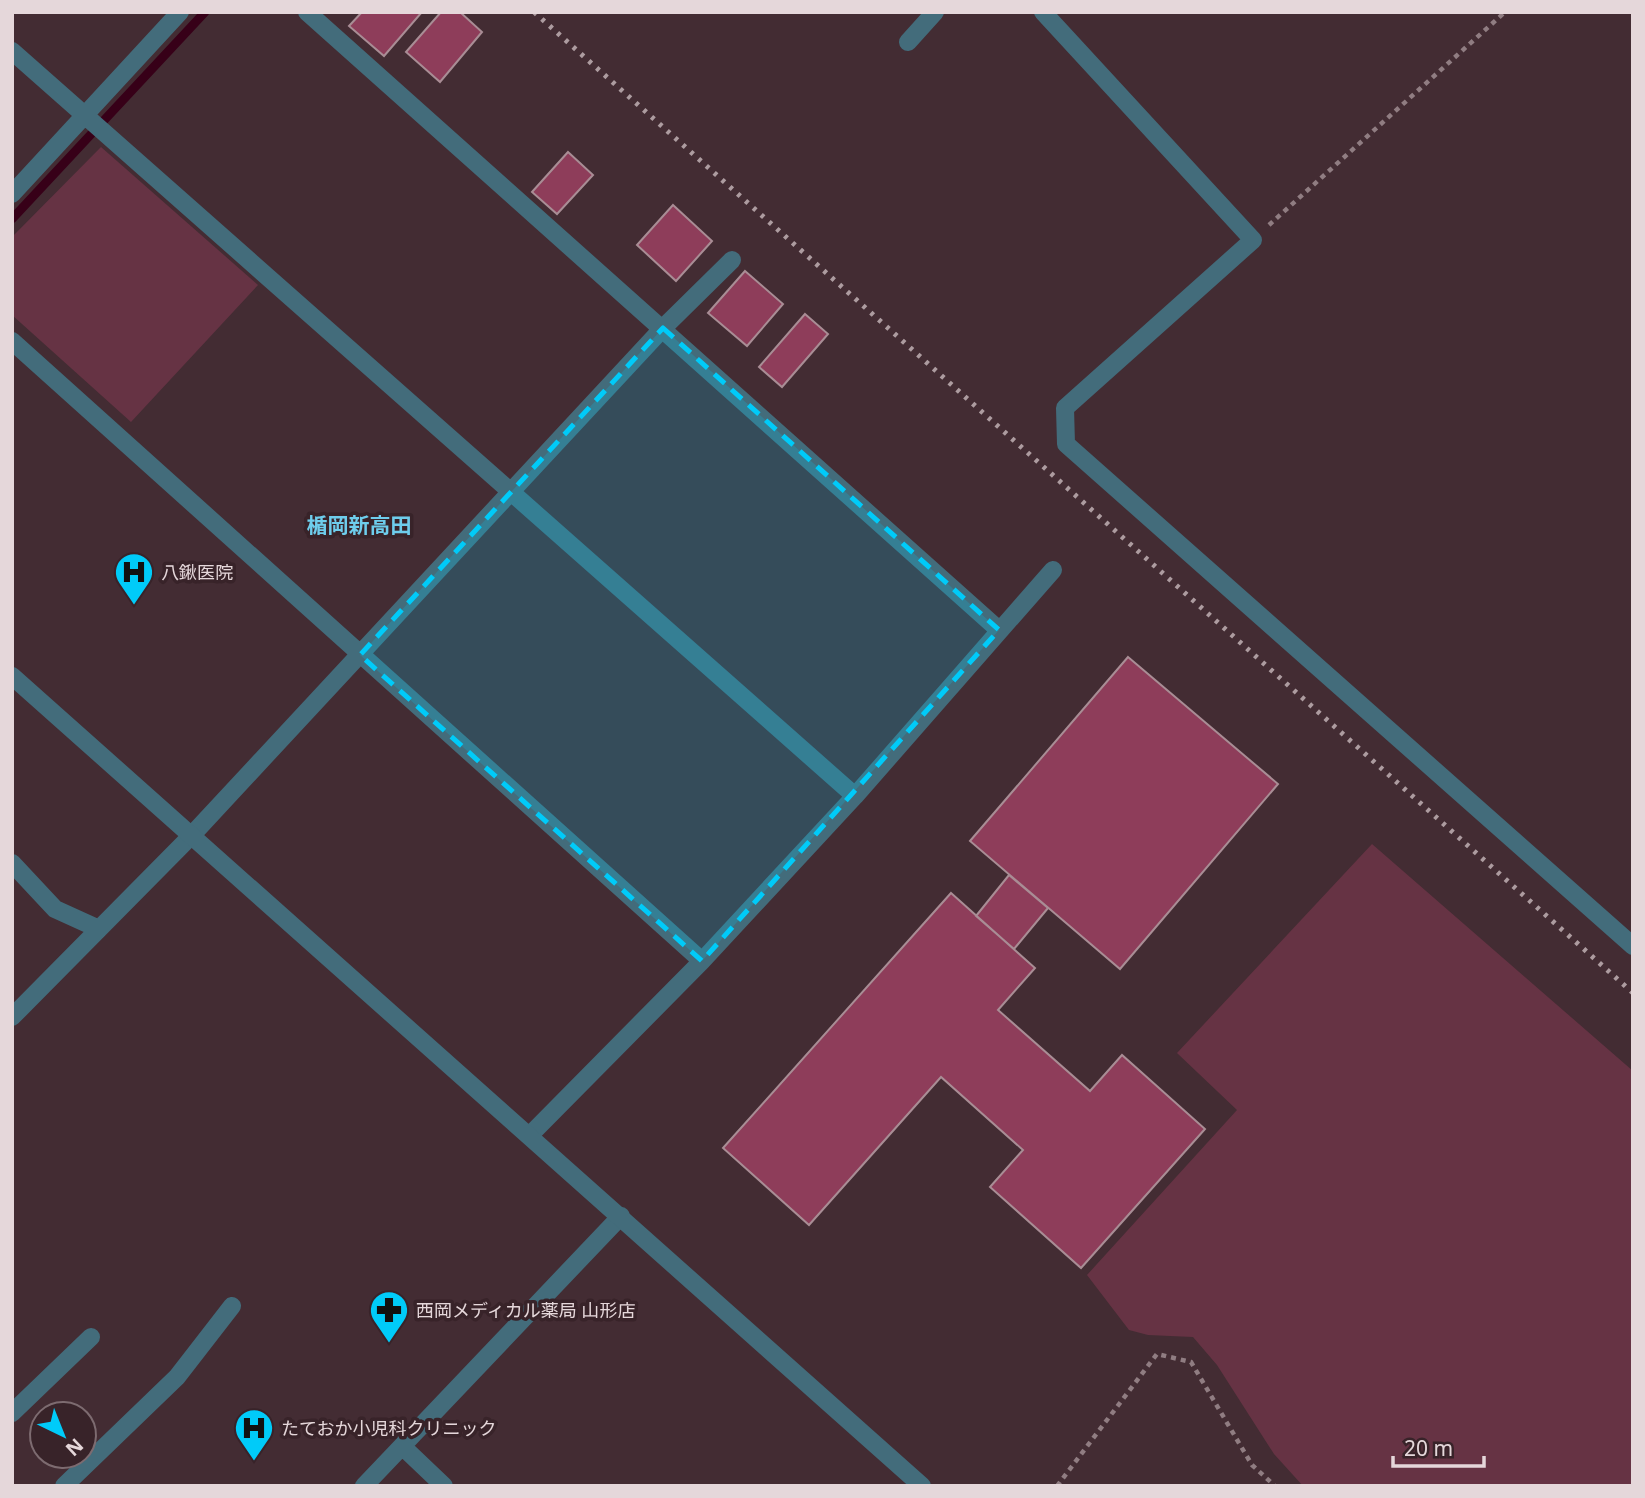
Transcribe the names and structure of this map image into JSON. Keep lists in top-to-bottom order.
{
  "districts": ["楯岡新高田"],
  "places": {
    "hospital": ["八鍬医院", "たておか小児科クリニック"],
    "pharmacy": ["西岡メディカル薬局 山形店"]
  },
  "scale_bar": "20 m",
  "north": "bottom right"
}
